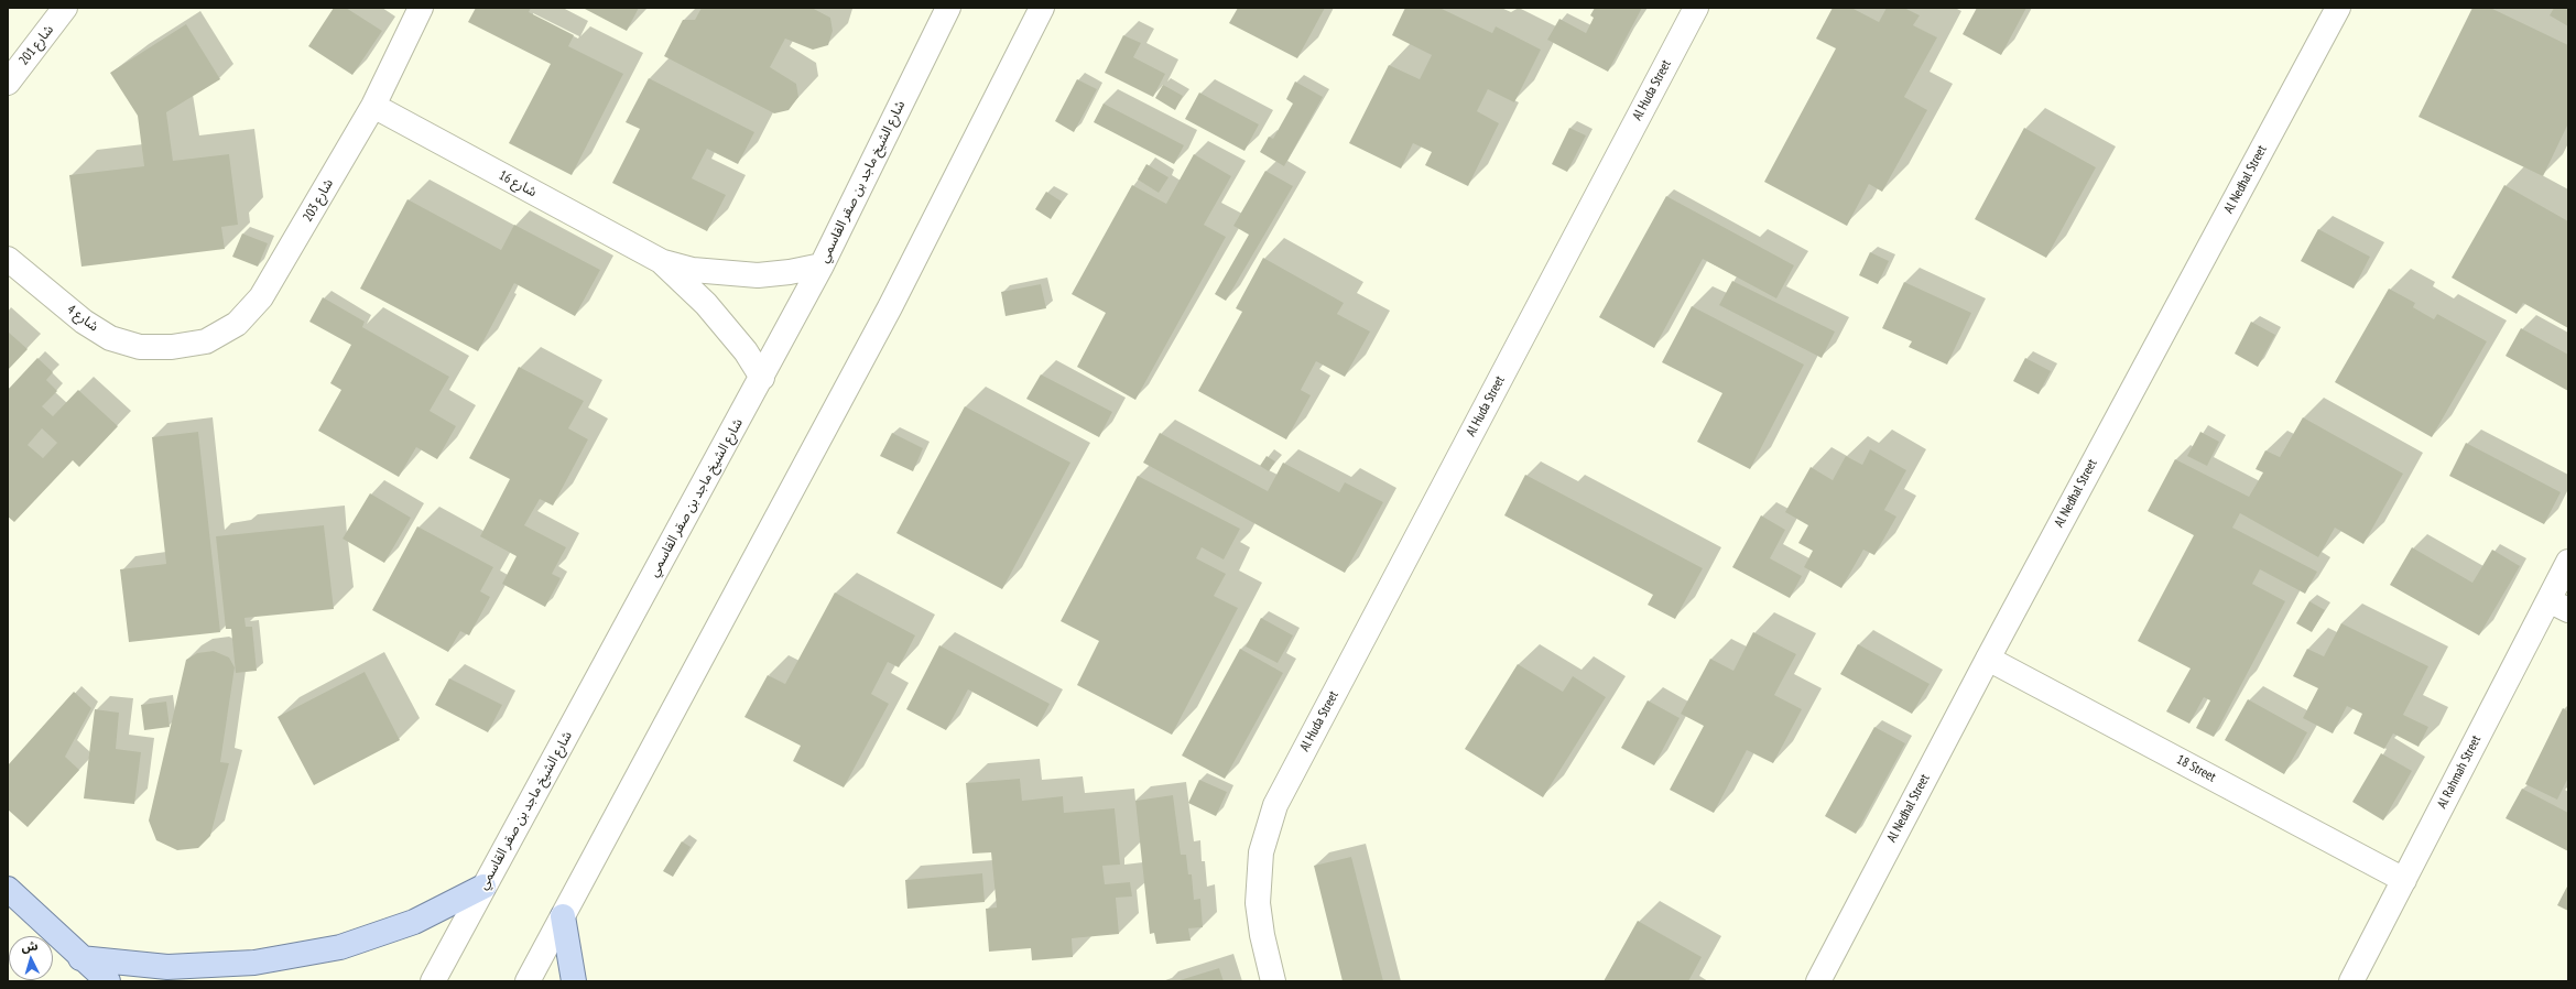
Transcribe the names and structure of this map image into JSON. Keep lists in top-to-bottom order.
{
  "streets": {
    "street": [
      "شارع 201",
      "Al Huda Street",
      "Al Nedhal Street",
      "شارع الشيخ ماجد بن صقر القاسمي",
      "شارع 16",
      "شارع 203",
      "شارع 4",
      "18 Street",
      "Al Rahmah Street"
    ]
  },
  "crossings": [
    ["Al Nedhal Street", "18 Street"],
    ["شارع الشيخ ماجد بن صقر القاسمي", "شارع 16"],
    ["شارع 16", "شارع 203"],
    ["شارع 203", "شارع 4"],
    ["18 Street", "Al Rahmah Street"]
  ],
  "north": "top"
}
